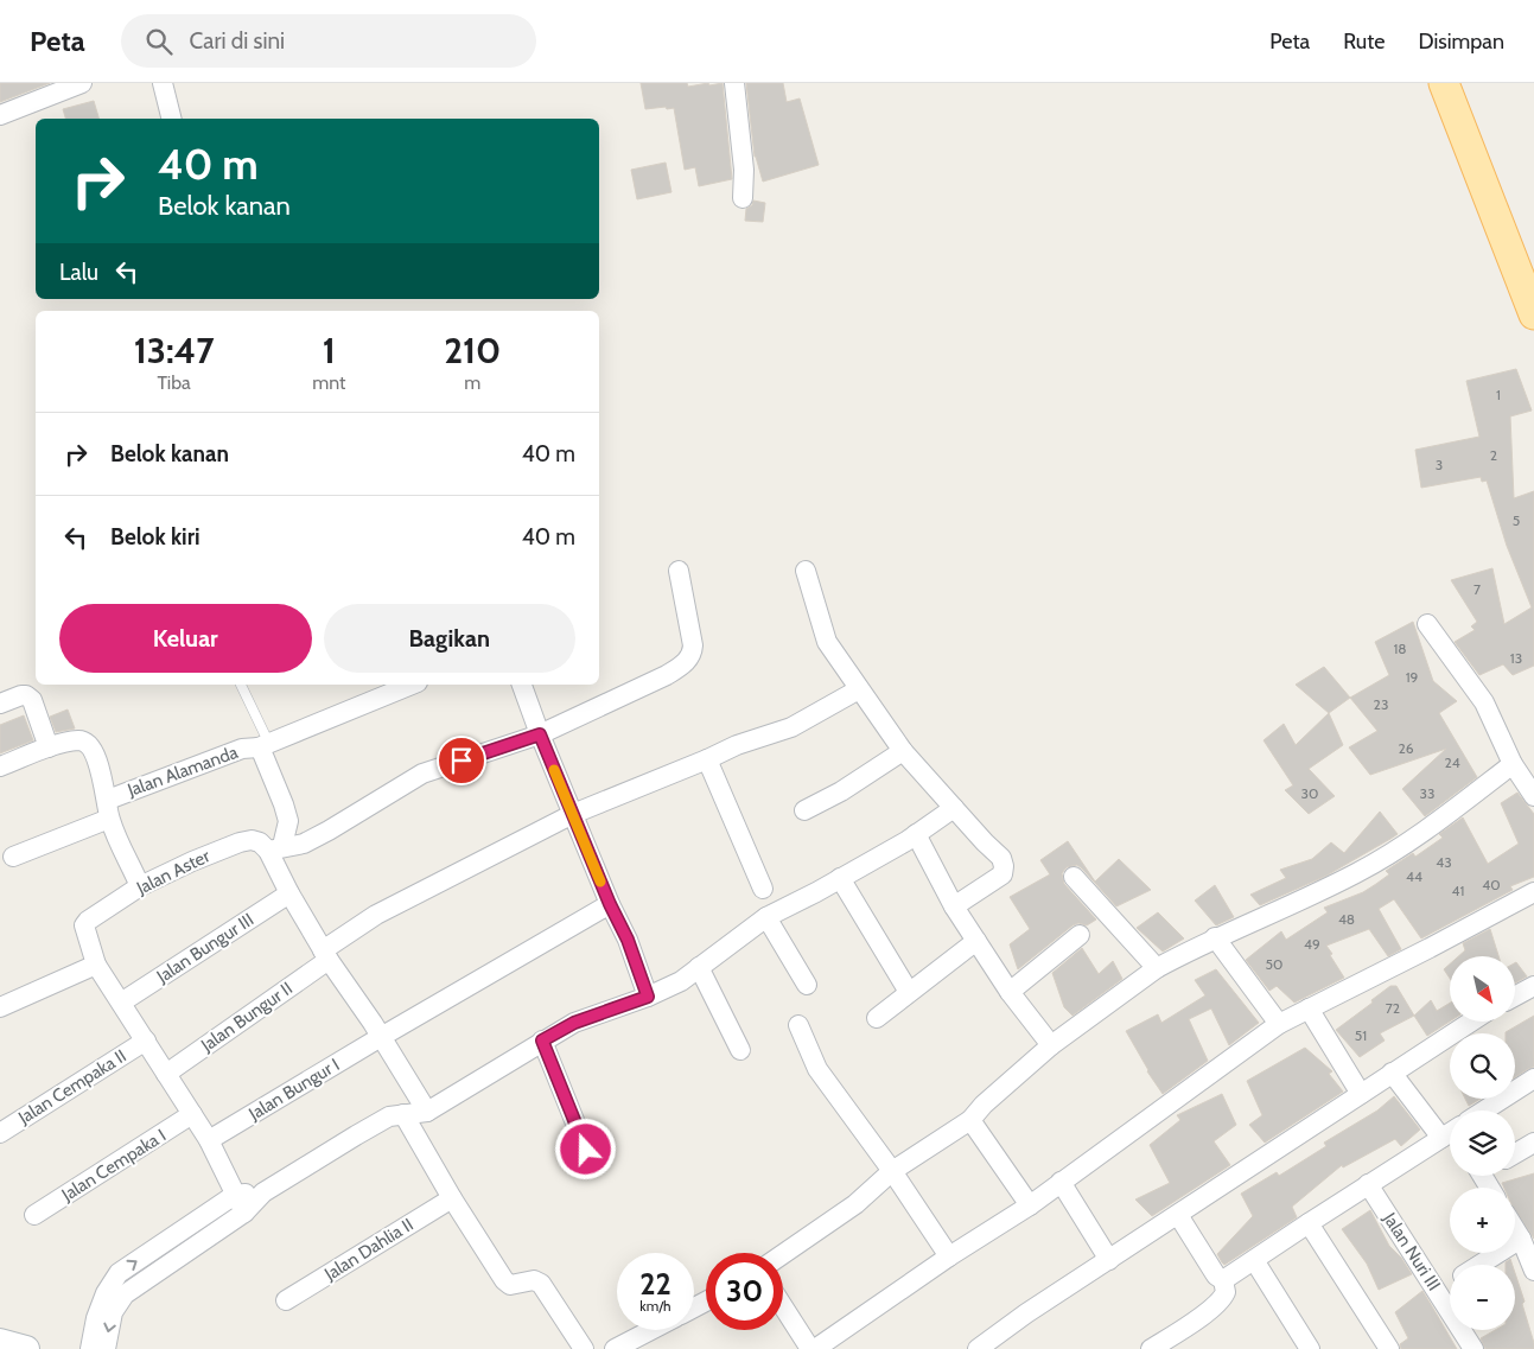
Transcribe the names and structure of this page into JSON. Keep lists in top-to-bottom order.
{
  "streets": {
    "street": [
      "Jalan Alamanda",
      "Jalan Aster",
      "Jalan Bungur III",
      "Jalan Bungur II",
      "Jalan Cempaka II",
      "Jalan Bungur I",
      "Jalan Cempaka I",
      "Jalan Dahlia II",
      "Jalan Nuri III"
    ]
  },
  "house_numbers": [
    "1",
    "2",
    "3",
    "5",
    "7",
    "18",
    "13",
    "19",
    "23",
    "26",
    "24",
    "30",
    "33",
    "43",
    "44",
    "40",
    "41",
    "48",
    "49",
    "50",
    "72",
    "51"
  ],
  "north": "bottom right",
  "page": {
    "header": "Peta",
    "search": "Cari di sini",
    "nav": ["Peta", "Rute", "Disimpan"],
    "turn": ["40 m", "Belok kanan"],
    "then": "Lalu",
    "eta": [
      "13:47",
      "Tiba",
      "1",
      "mnt",
      "210",
      "m"
    ],
    "list": [
      {
        "name": "Belok kanan",
        "value": "40 m"
      },
      {
        "name": "Belok kiri",
        "value": "40 m"
      }
    ],
    "buttons": ["Keluar", "Bagikan"],
    "map_buttons": ["+", "−"],
    "speed": "22 km/h",
    "limit": "30"
  }
}
